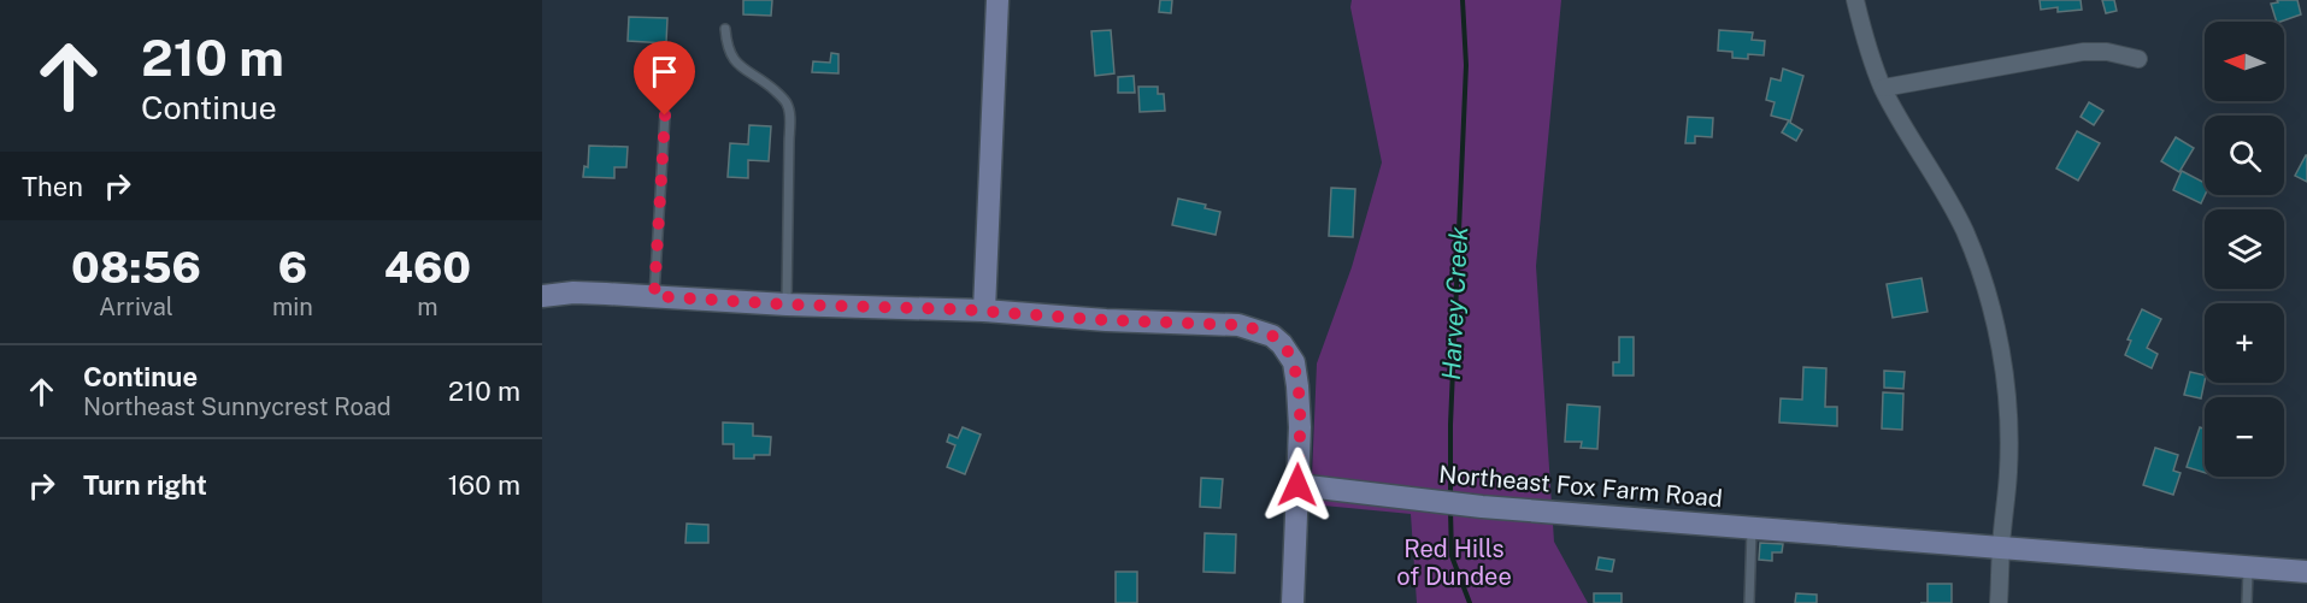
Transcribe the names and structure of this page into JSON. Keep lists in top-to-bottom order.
{
  "streets": {
    "street": ["Northeast Fox Farm Road"]
  },
  "water": ["Harvey Creek"],
  "parks": ["Red Hills of Dundee"],
  "north": "left",
  "page": {
    "turn": ["210 m", "Continue"],
    "map_buttons": ["+", "−"],
    "then": "Then",
    "eta": [
      "08:56",
      "Arrival",
      "6",
      "min",
      "460",
      "m"
    ],
    "list": [
      {
        "name": "Continue",
        "note": "Northeast Sunnycrest Road",
        "value": "210 m"
      },
      {
        "name": "Turn right",
        "value": "160 m"
      }
    ]
  }
}
